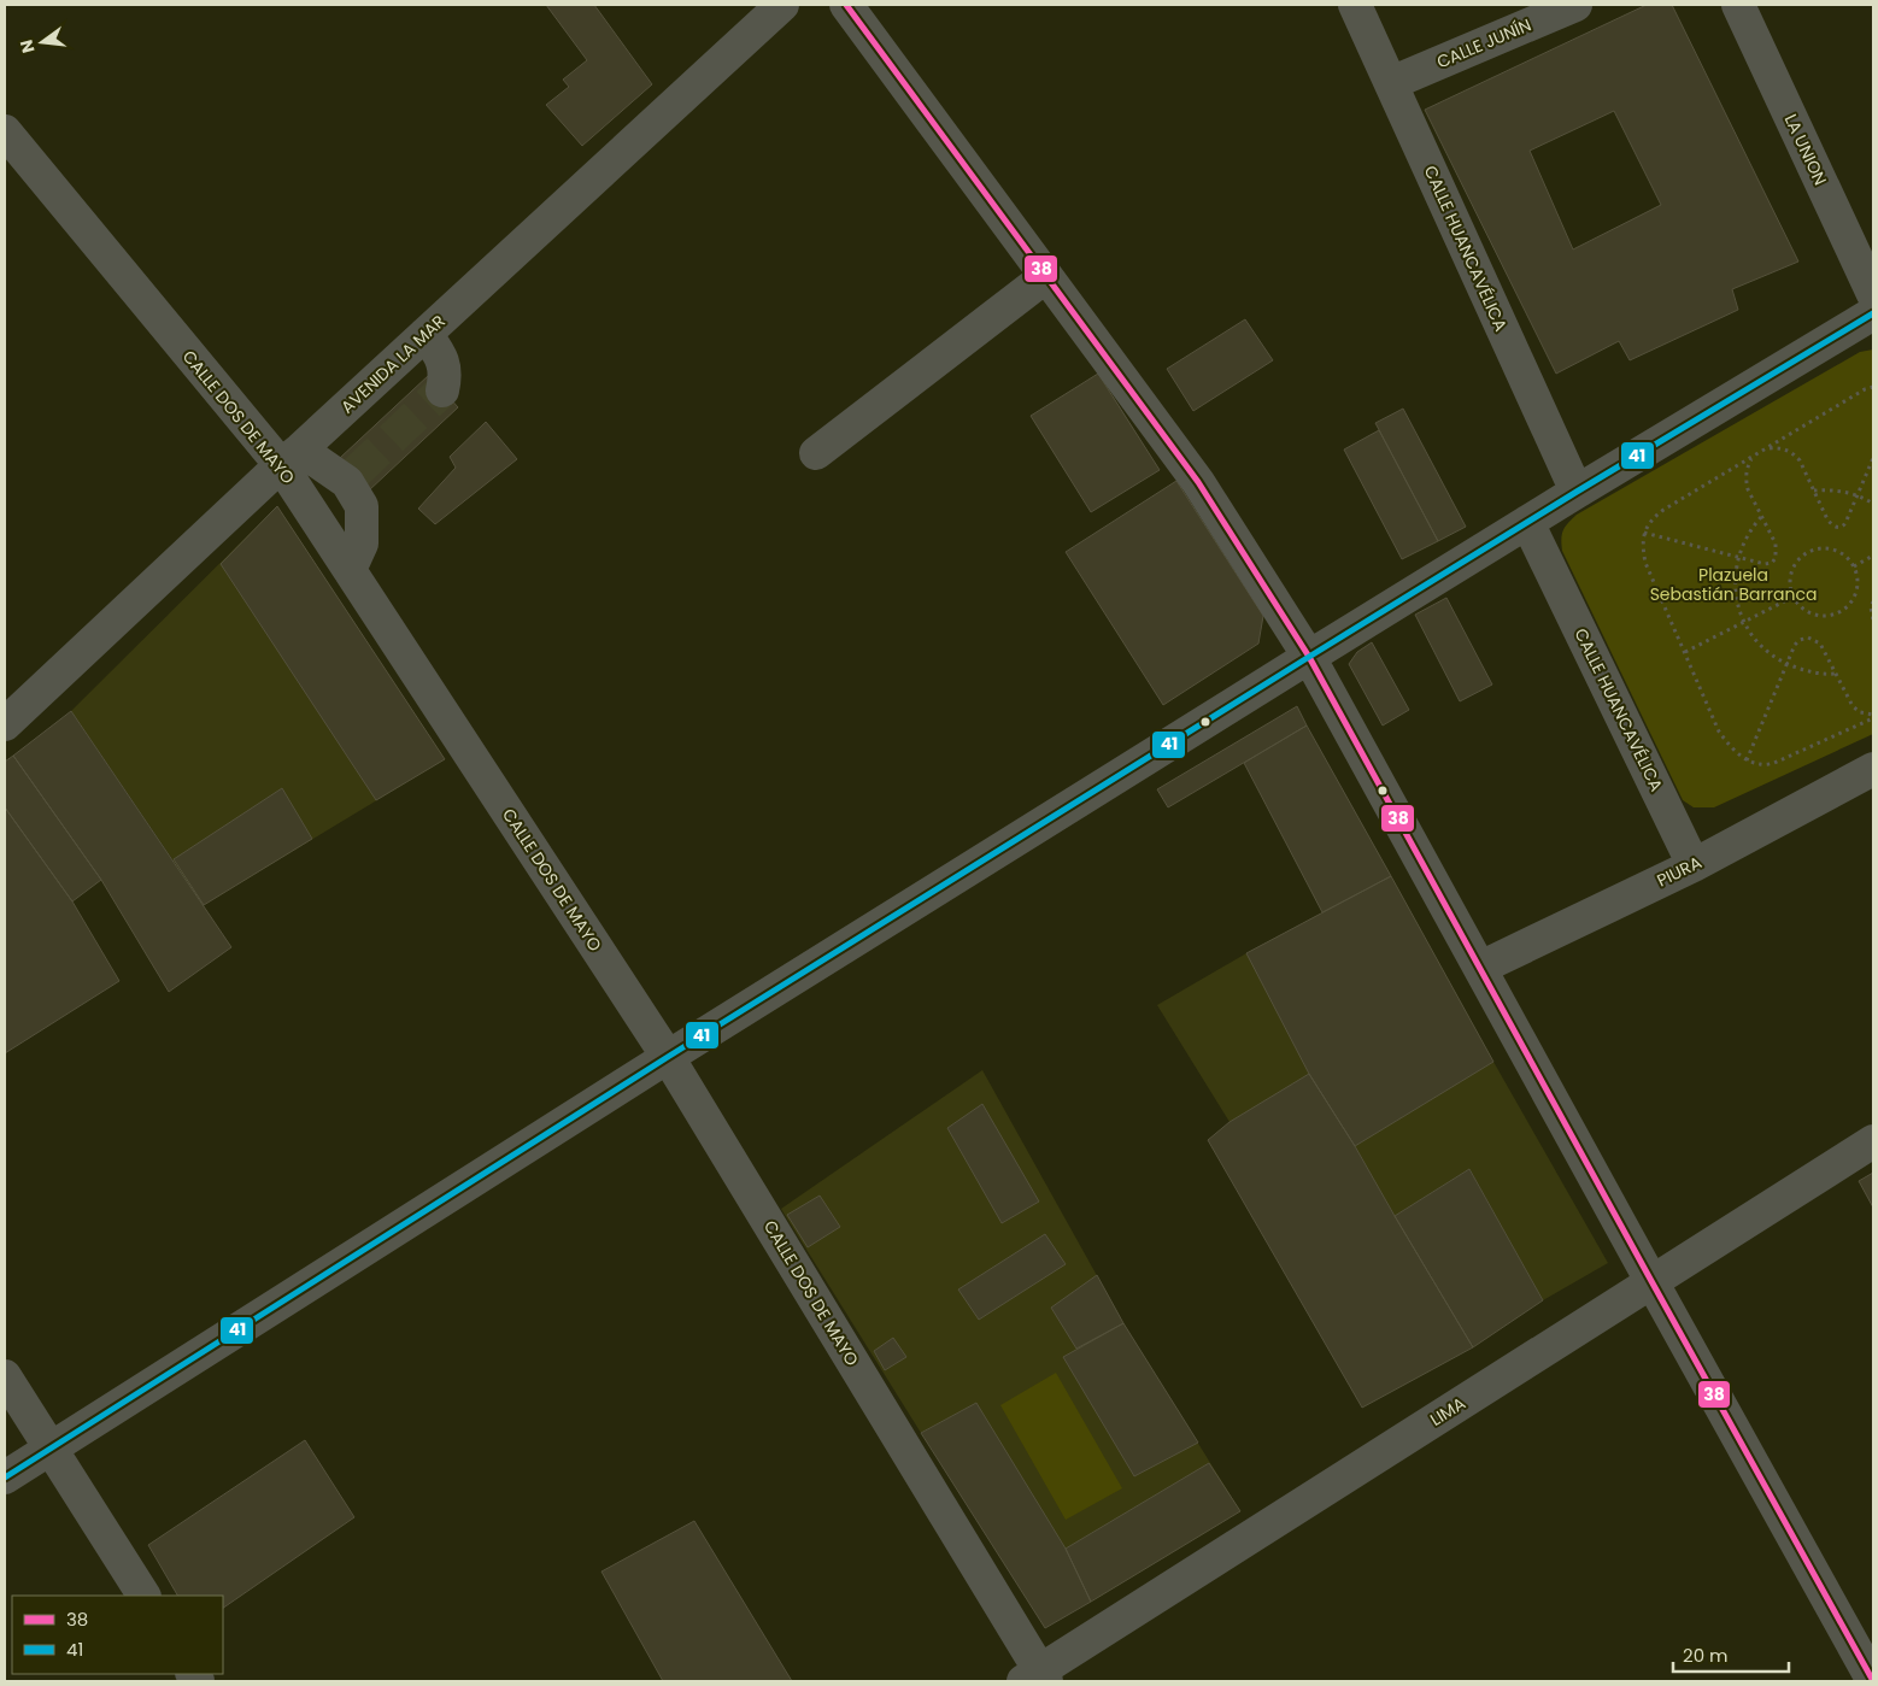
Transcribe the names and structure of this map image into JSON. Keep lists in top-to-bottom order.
{
  "streets": {
    "street": [
      "CALLE JUNÍN",
      "LA UNION",
      "CALLE HUANCAVÉLICA",
      "AVENIDA LA MAR",
      "CALLE DOS DE MAYO",
      "PIURA",
      "LIMA"
    ]
  },
  "crossings": [
    ["CALLE JUNÍN", "CALLE HUANCAVÉLICA"],
    ["CALLE HUANCAVÉLICA", "PIURA"],
    ["AVENIDA LA MAR", "CALLE DOS DE MAYO"],
    ["CALLE DOS DE MAYO", "LIMA"]
  ],
  "parks": ["Plazuela Sebastián Barranca"],
  "lines": ["transit line 38", "transit line 41"],
  "legend": ["38", "41"],
  "scale_bar": "20 m",
  "north": "left"
}
